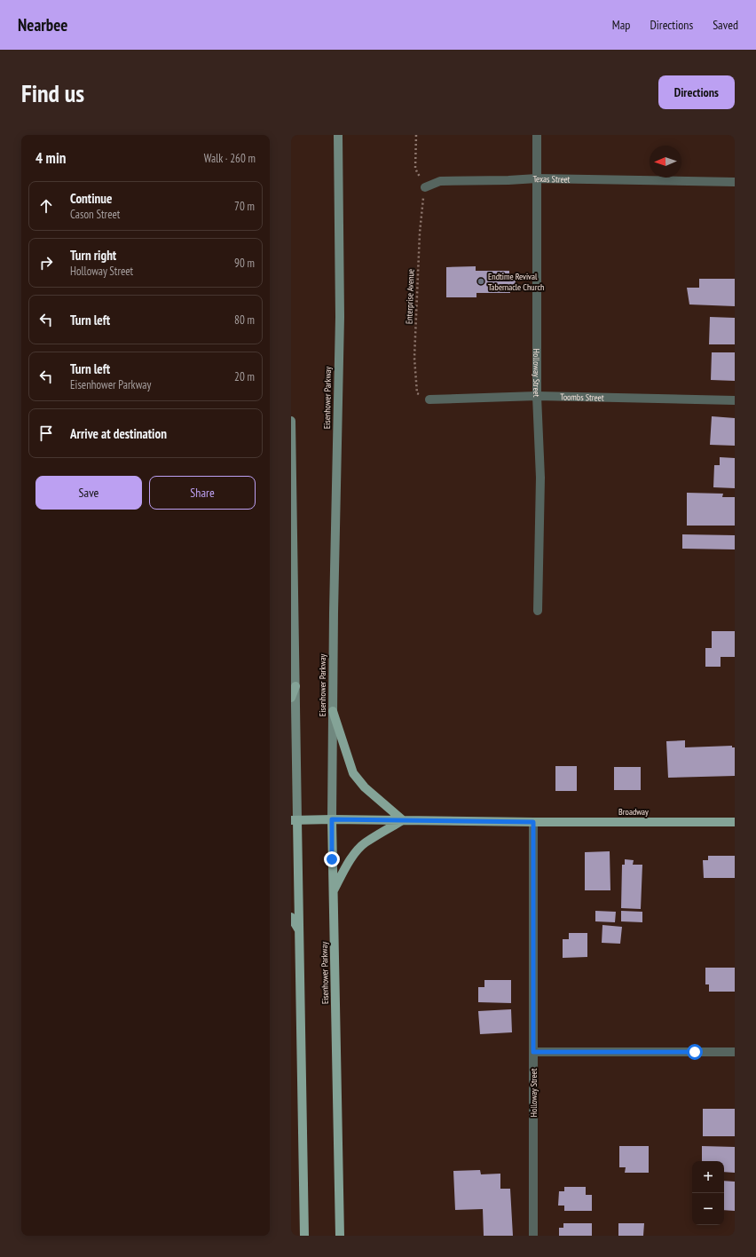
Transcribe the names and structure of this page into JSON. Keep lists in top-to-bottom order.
{
  "streets": {
    "main road": ["Eisenhower Parkway", "Broadway"],
    "street": ["Texas Street", "Holloway Street", "Toombs Street"],
    "path": ["Enterprise Avenue"]
  },
  "crossings": [
    ["Texas Street", "Enterprise Avenue"],
    ["Texas Street", "Holloway Street"],
    ["Enterprise Avenue", "Toombs Street"],
    ["Holloway Street", "Toombs Street"],
    ["Holloway Street", "Broadway"],
    ["Eisenhower Parkway", "Broadway"]
  ],
  "places": ["Endtime Revival Tabernacle Church"],
  "north": "left",
  "page": {
    "header": "Nearbee",
    "nav": ["Map", "Directions", "Saved"],
    "buttons": [
      "Directions",
      ["Save", "Share"]
    ],
    "title": "Find us",
    "heading": ["4 min", "Walk · 260 m"],
    "list": [
      ["Continue", "Cason Street", "70 m"],
      ["Turn right", "Holloway Street", "90 m"],
      ["Turn left", "80 m"],
      ["Turn left", "Eisenhower Parkway", "20 m"],
      "Arrive at destination"
    ],
    "map_buttons": ["+", "−"]
  }
}
